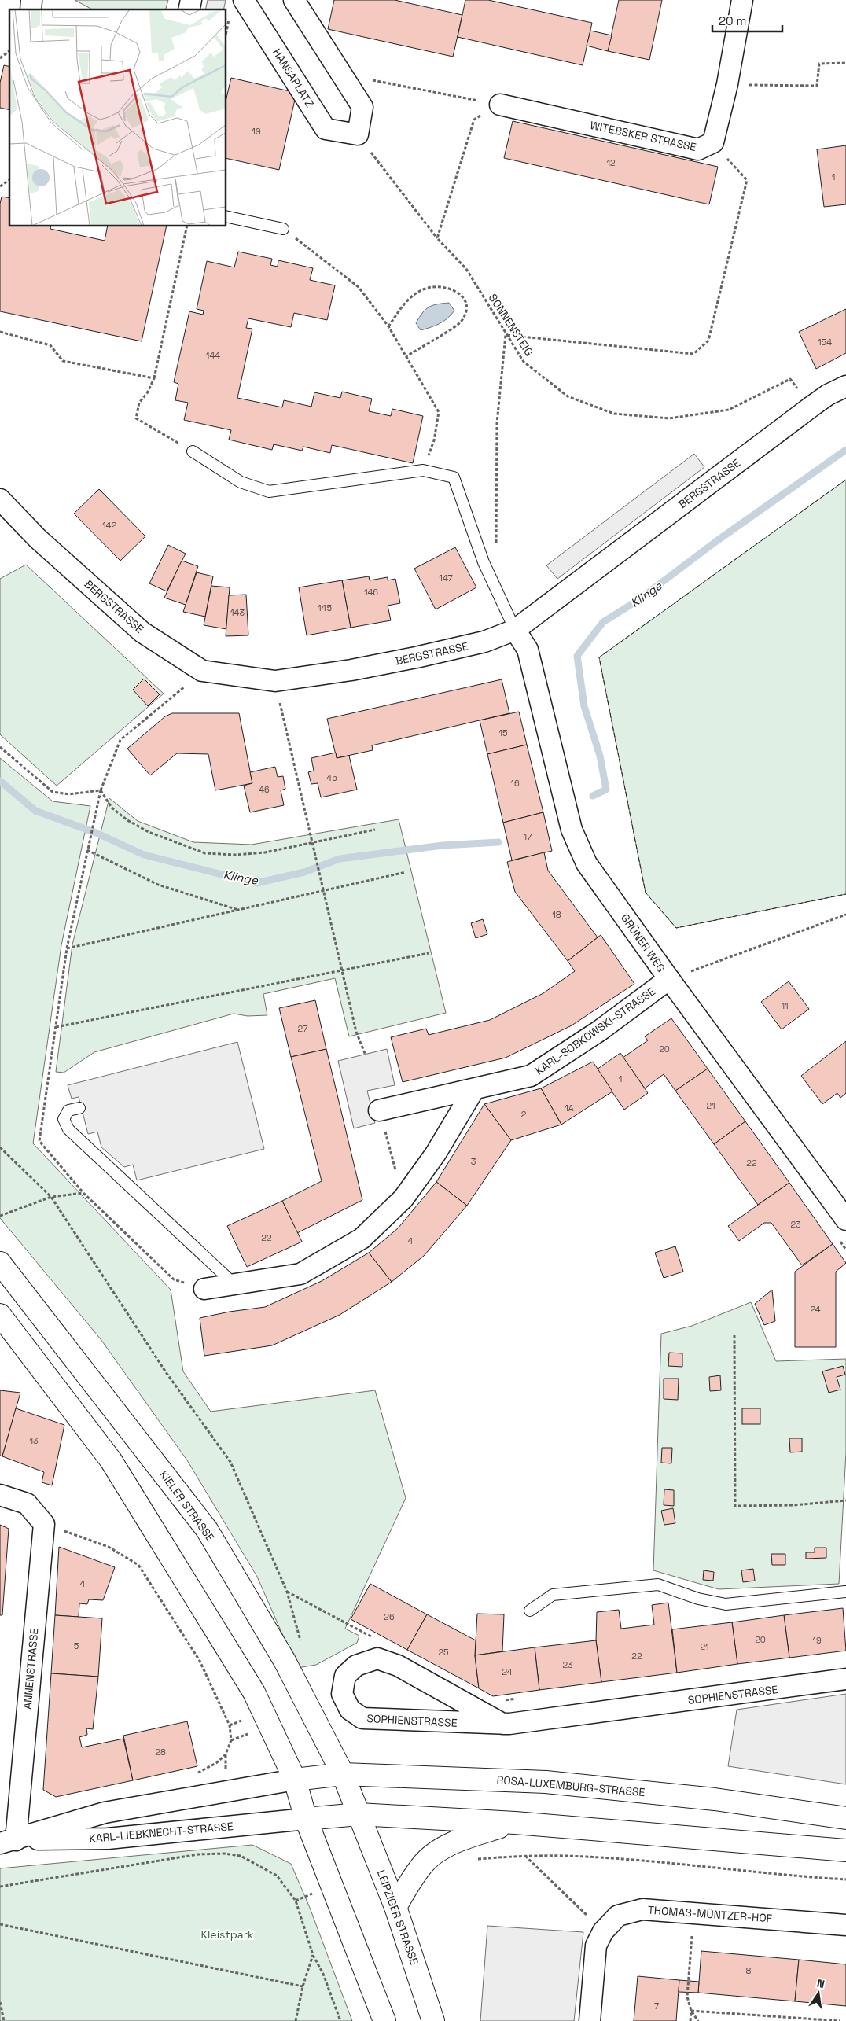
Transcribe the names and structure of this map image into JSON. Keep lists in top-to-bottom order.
{
  "streets": {
    "main road": ["KIELER STRASSE", "ROSA-LUXEMBURG-STRASSE", "LEIPZIGER STRASSE"],
    "street": [
      "HANSAPLATZ",
      "WITEBSKER STRASSE",
      "BERGSTRASSE",
      "GRÜNER WEG",
      "KARL-SOBKOWSKI-STRASSE",
      "ANNENSTRASSE",
      "SOPHIENSTRASSE",
      "KARL-LIEBKNECHT-STRASSE",
      "THOMAS-MÜNTZER-HOF"
    ],
    "path": ["SONNENSTEIG"]
  },
  "crossings": [
    ["SONNENSTEIG", "BERGSTRASSE"],
    ["BERGSTRASSE", "GRÜNER WEG"],
    ["GRÜNER WEG", "KARL-SOBKOWSKI-STRASSE"],
    ["KIELER STRASSE", "ROSA-LUXEMBURG-STRASSE"],
    ["KIELER STRASSE", "LEIPZIGER STRASSE"],
    ["ANNENSTRASSE", "KARL-LIEBKNECHT-STRASSE"],
    ["ROSA-LUXEMBURG-STRASSE", "KARL-LIEBKNECHT-STRASSE"]
  ],
  "water": ["Klinge"],
  "parks": ["Kleistpark"],
  "house_numbers": [
    "19",
    "12",
    "1",
    "154",
    "144",
    "142",
    "147",
    "146",
    "145",
    "143",
    "15",
    "45",
    "16",
    "46",
    "17",
    "18",
    "11",
    "27",
    "20",
    "1",
    "21",
    "1A",
    "2",
    "3",
    "22",
    "23",
    "22",
    "4",
    "24",
    "13",
    "4",
    "26",
    "20",
    "19",
    "5",
    "21",
    "25",
    "22",
    "23",
    "24",
    "28",
    "8",
    "7"
  ],
  "scale_bar": "20 m",
  "north": "top"
}
